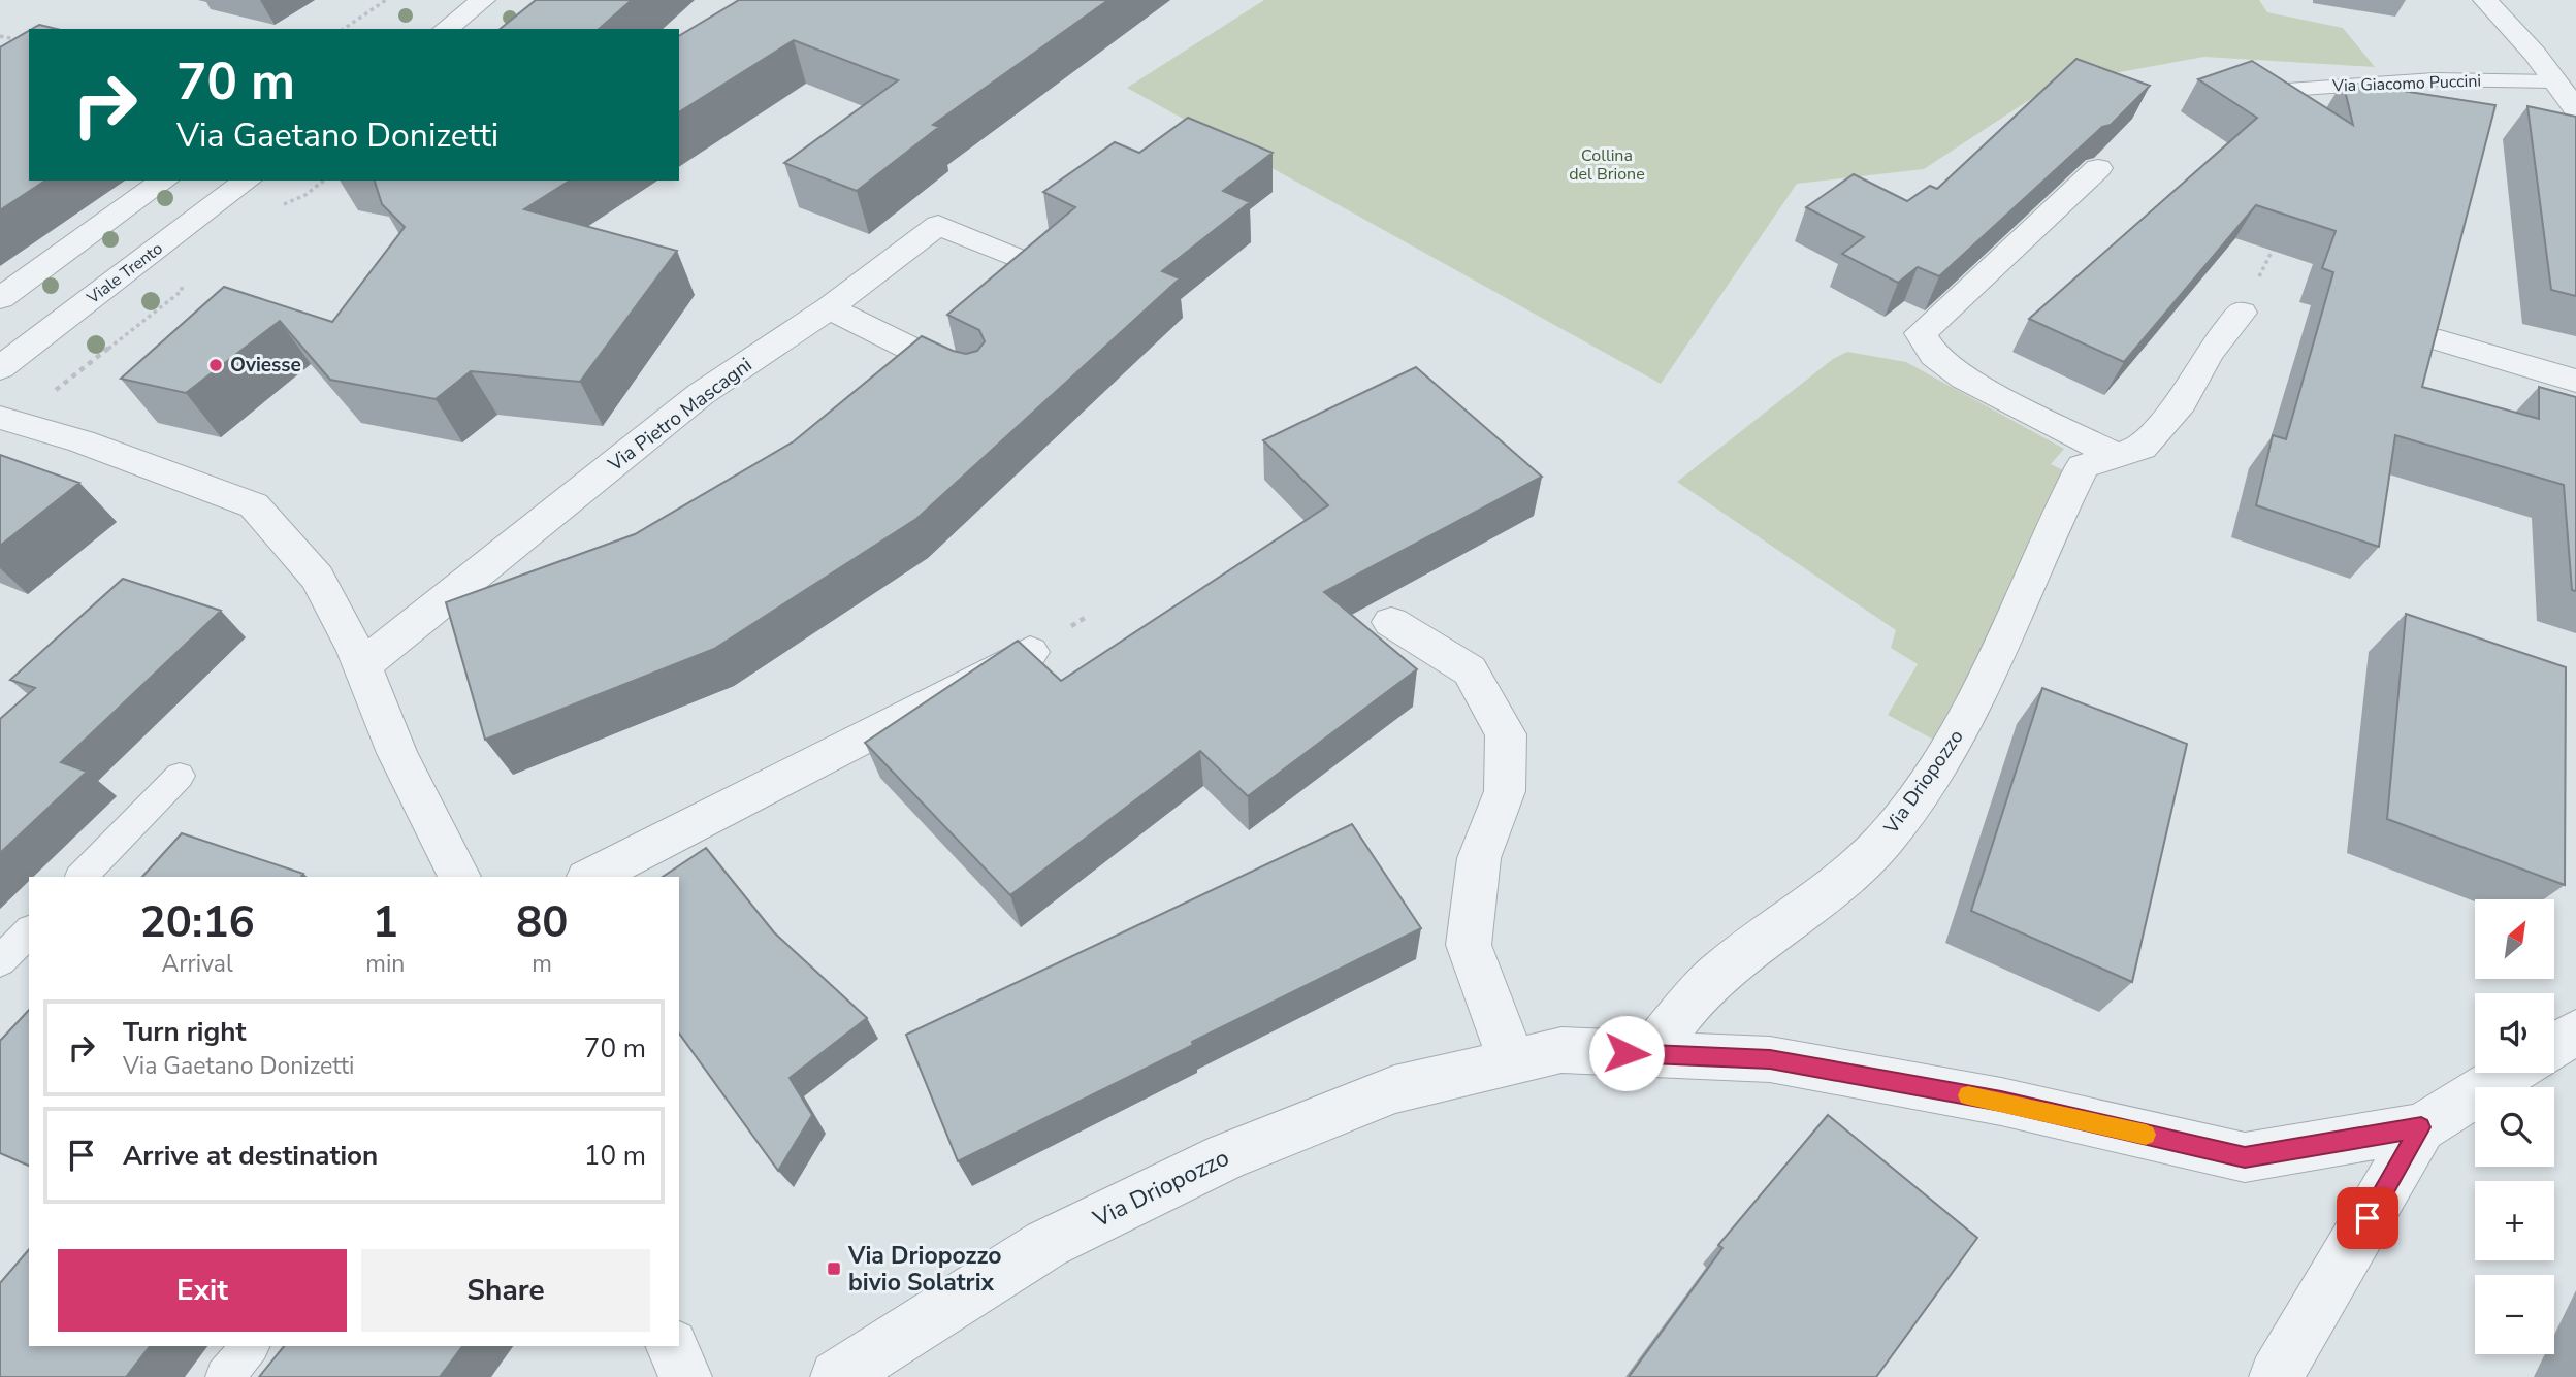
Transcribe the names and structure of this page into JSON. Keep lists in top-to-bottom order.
{
  "streets": {
    "street": ["Viale Trento", "Via Pietro Mascagni", "Via Driopozzo"],
    "lane": ["Via Giacomo Puccini"]
  },
  "parks": ["Collina del Brione"],
  "places": {
    "other": ["Oviesse"],
    "transit": ["Via Driopozzo bivio Solatrix"]
  },
  "north": "top right",
  "page": {
    "turn": ["70 m", "Via Gaetano Donizetti"],
    "eta": [
      "20:16",
      "Arrival",
      "1",
      "min",
      "80",
      "m"
    ],
    "map_buttons": ["+", "−"],
    "list": [
      {
        "name": "Turn right",
        "note": "Via Gaetano Donizetti",
        "value": "70 m"
      },
      {
        "name": "Arrive at destination",
        "value": "10 m"
      }
    ],
    "buttons": ["Exit", "Share"]
  }
}
